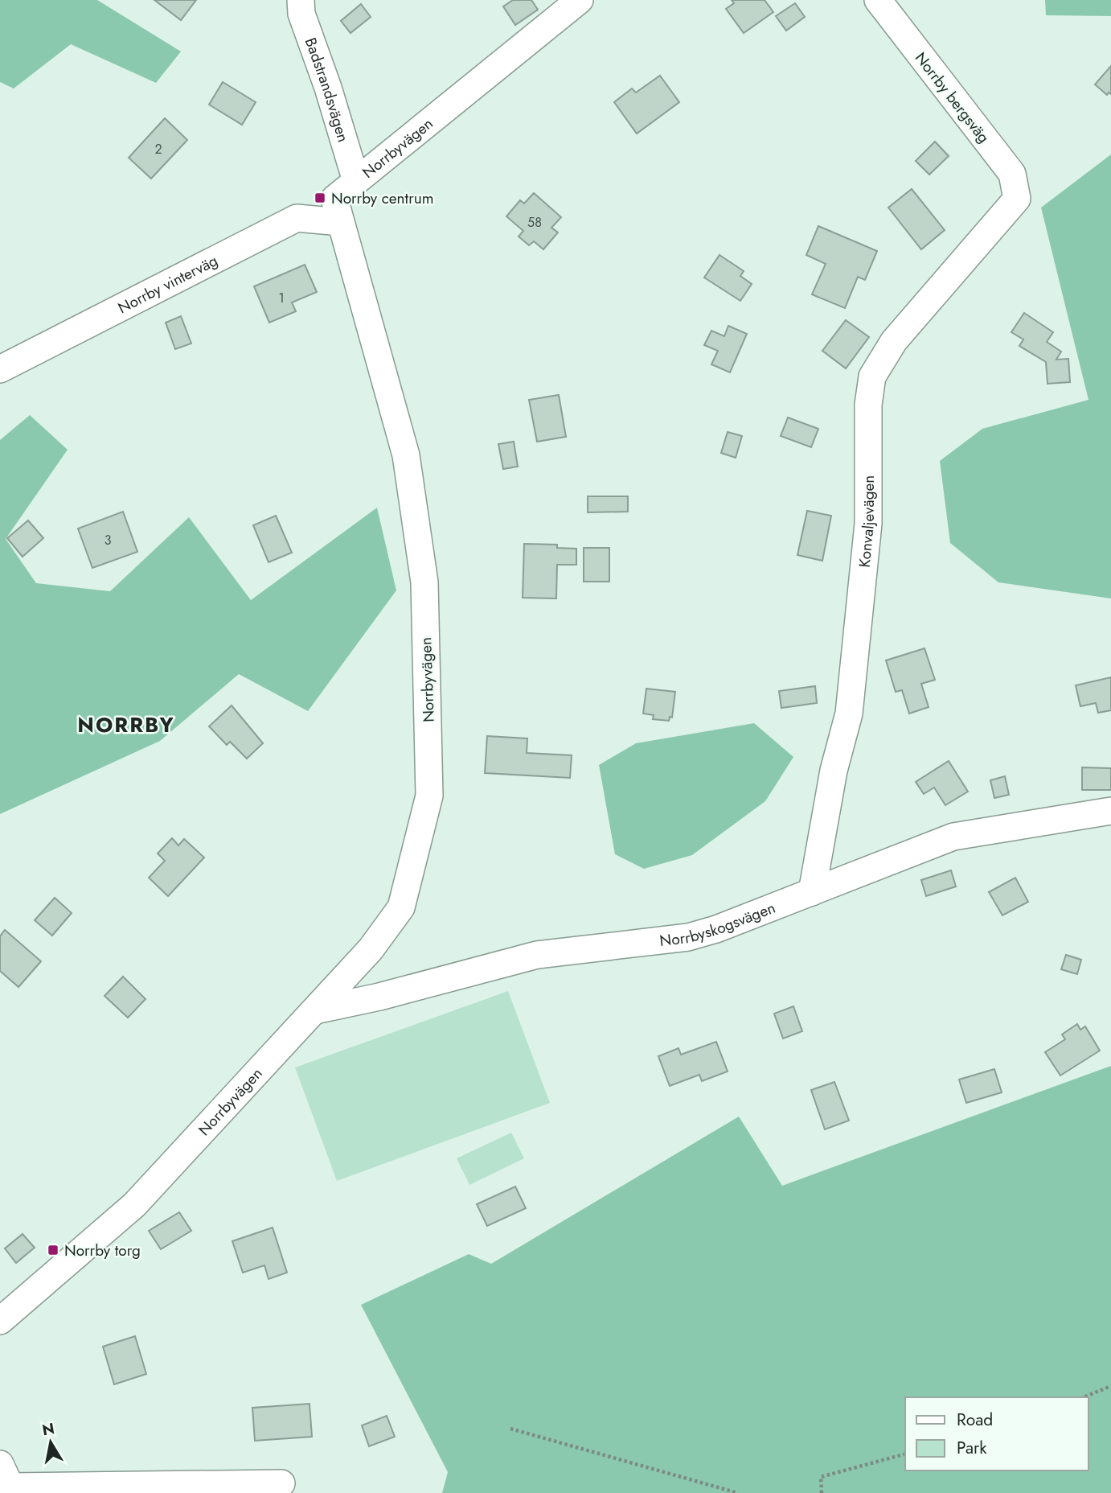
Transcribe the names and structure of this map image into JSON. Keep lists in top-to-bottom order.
{
  "streets": {
    "street": [
      "Badstrandsvägen",
      "Norrby bergsväg",
      "Norrbyvägen",
      "Norrby vinterväg",
      "Konvaljevägen",
      "Norrbyskogsvägen"
    ]
  },
  "crossings": [
    ["Badstrandsvägen", "Norrbyvägen"],
    ["Norrby bergsväg", "Konvaljevägen"],
    ["Norrbyvägen", "Norrby vinterväg"],
    ["Norrbyvägen", "Norrbyskogsvägen"],
    ["Konvaljevägen", "Norrbyskogsvägen"]
  ],
  "districts": ["NORRBY"],
  "places": {
    "transit": ["Norrby centrum", "Norrby torg"]
  },
  "house_numbers": [
    "2",
    "58",
    "1",
    "3"
  ],
  "legend": ["Road", "Park"],
  "north": "top"
}
